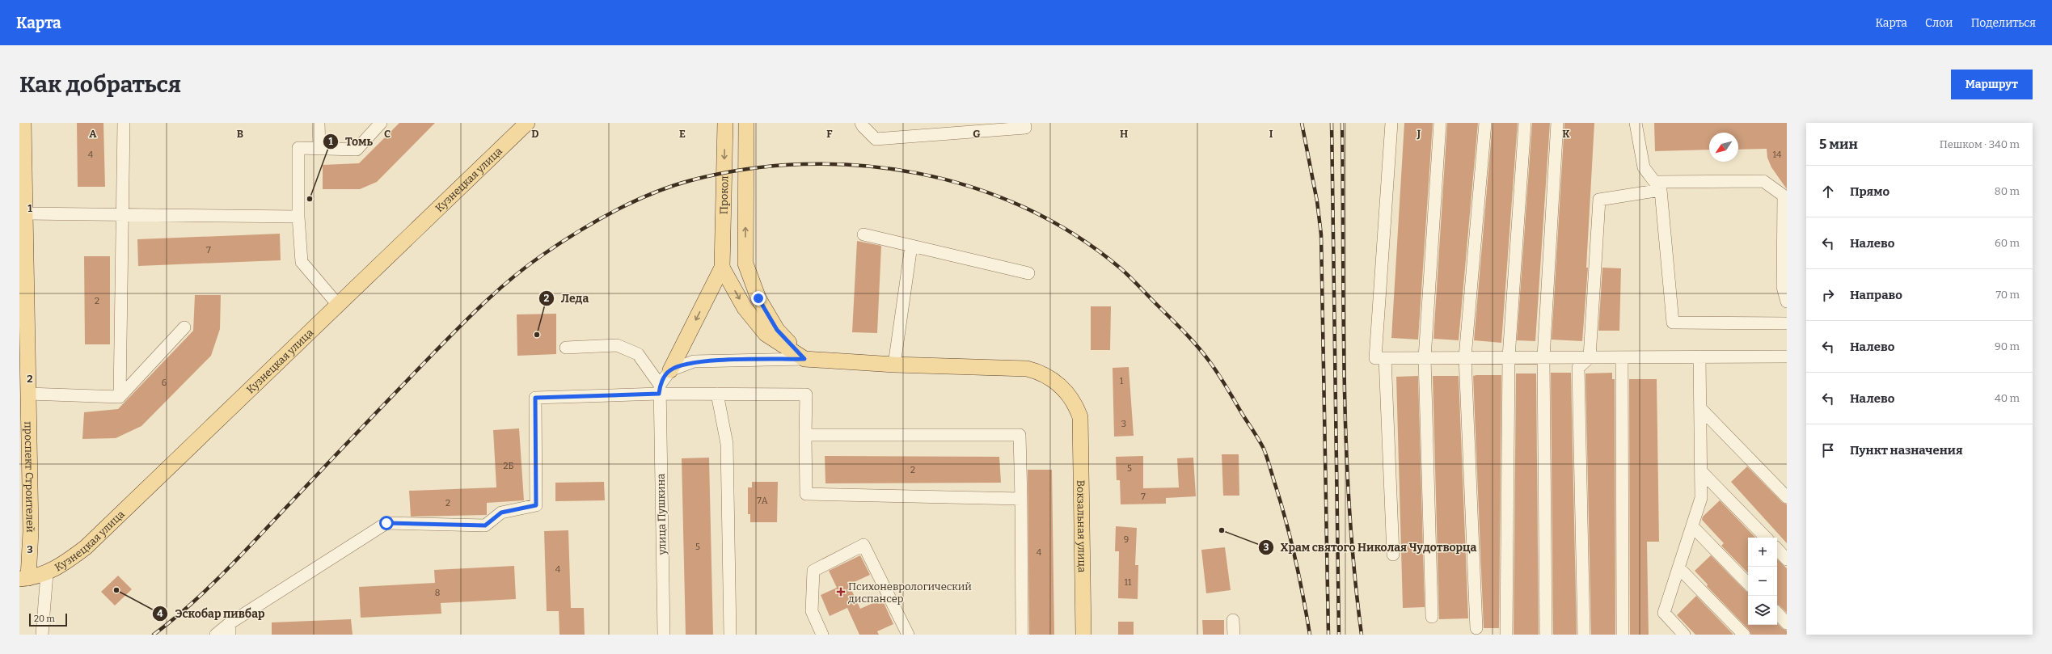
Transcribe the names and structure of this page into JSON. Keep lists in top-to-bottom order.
{
  "streets": {
    "main road": [
      "Кузнецкая улица",
      "Прокол",
      "проспект Строителей",
      "Вокзальная улица"
    ],
    "street": ["улица Пушкина"]
  },
  "crossings": [
    ["Кузнецкая улица", "проспект Строителей"]
  ],
  "places": {
    "other": [
      "Томь",
      "Леда",
      "Храм святого Николая Чудотворца",
      "Эскобар пивбар"
    ],
    "health": ["Психоневрологический диспансер"]
  },
  "house_numbers": [
    "4",
    "14",
    "7",
    "2",
    "1",
    "6",
    "3",
    "2Б",
    "5",
    "2",
    "7",
    "7А",
    "2",
    "9",
    "5",
    "4",
    "4",
    "11",
    "8"
  ],
  "scale_bar": "20 m",
  "north": "bottom left",
  "page": {
    "header": "Карта",
    "nav": ["Карта", "Слои", "Поделиться"],
    "buttons": "Маршрут",
    "title": "Как добраться",
    "heading": ["5 мин", "Пешком · 340 m"],
    "list": [
      ["Прямо", "80 m"],
      ["Налево", "60 m"],
      ["Направо", "70 m"],
      ["Налево", "90 m"],
      ["Налево", "40 m"],
      "Пункт назначения"
    ],
    "map_buttons": ["+", "−"],
    "scale": "20 m"
  },
  "grid": {
    "columns": [
      "A",
      "B",
      "C",
      "D",
      "E",
      "F",
      "G",
      "H",
      "I",
      "J",
      "K"
    ],
    "rows": ["1", "2", "3"]
  }
}
